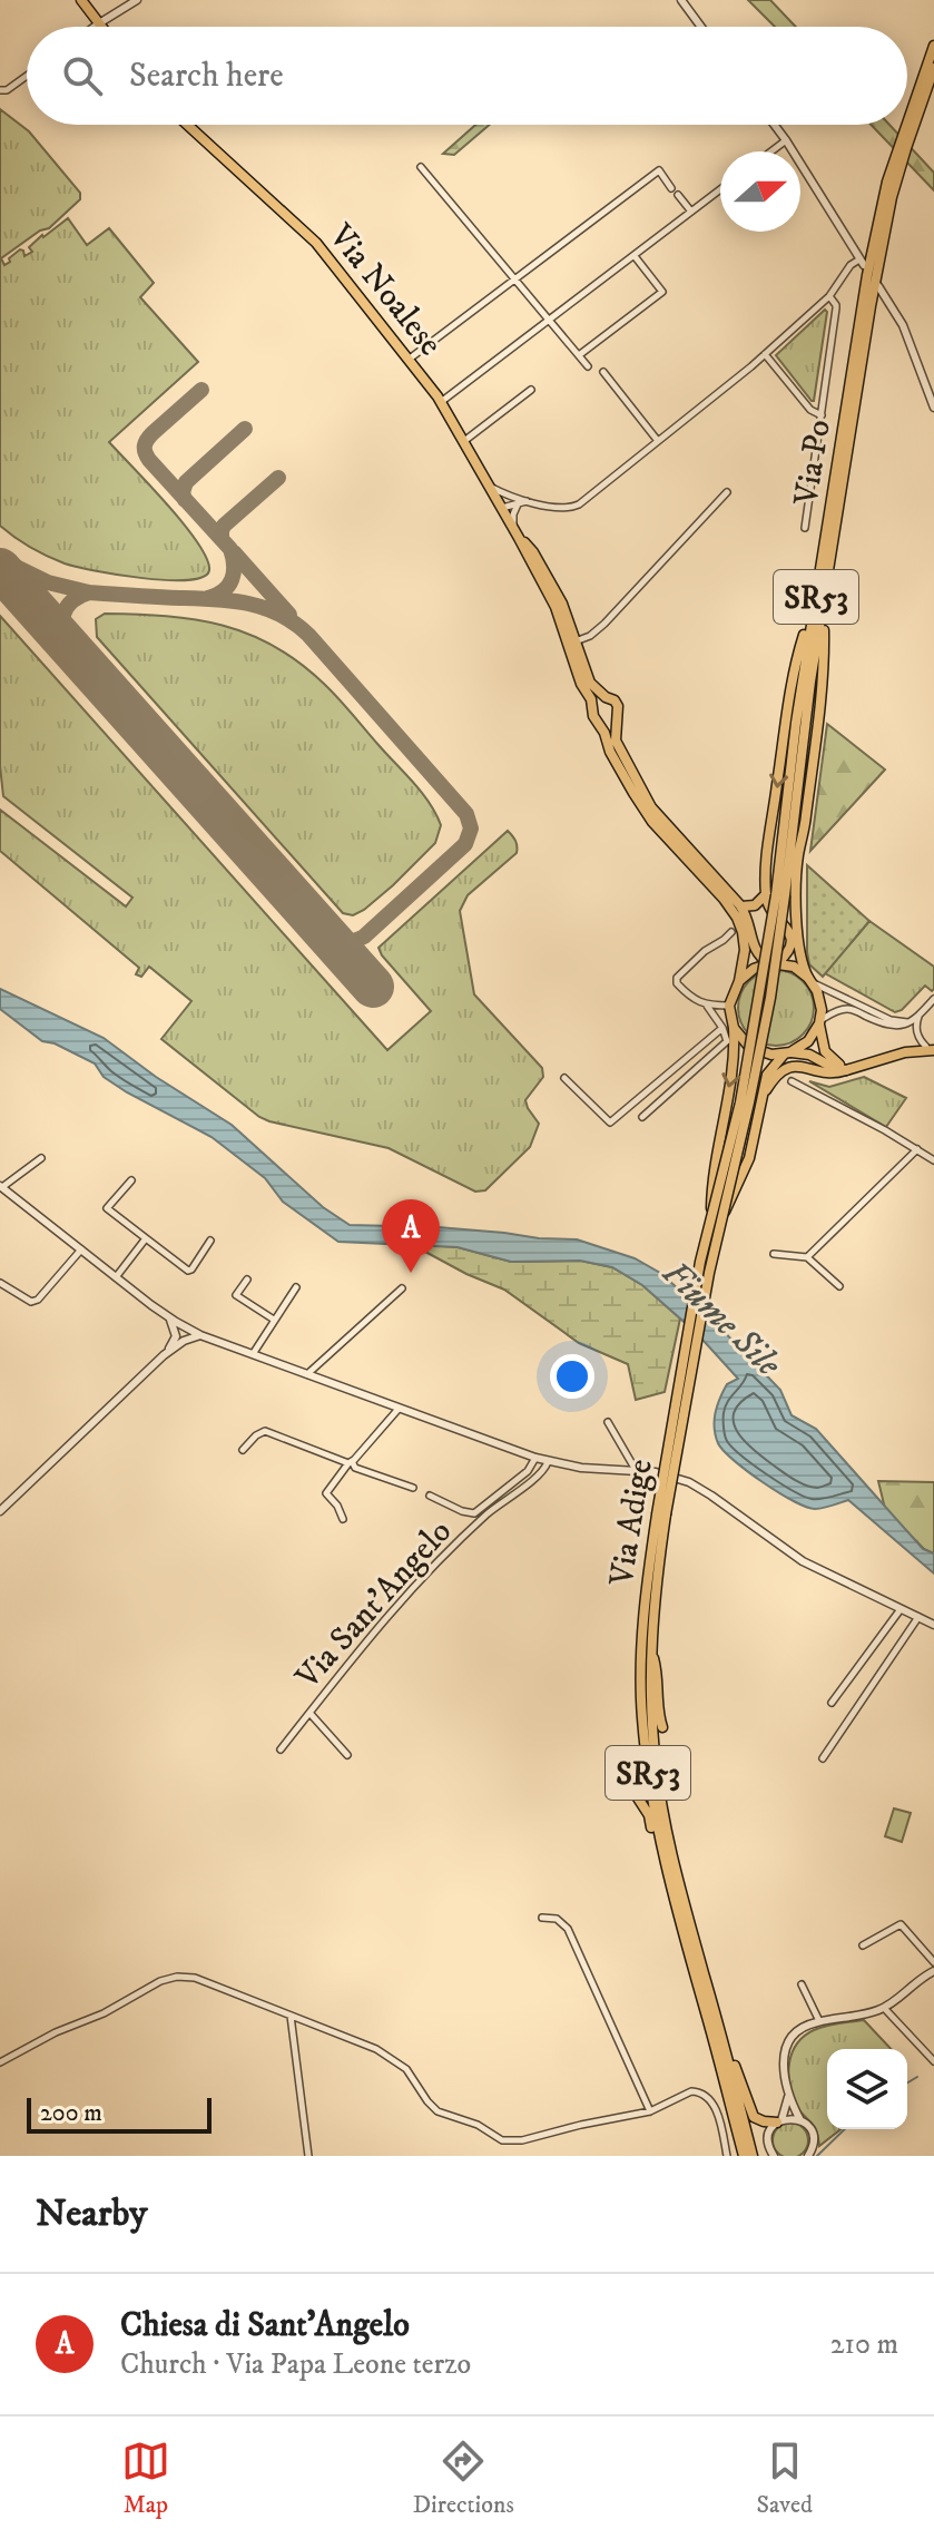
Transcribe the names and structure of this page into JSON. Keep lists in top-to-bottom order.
{
  "streets": {
    "main road": [
      "Via Noalese",
      "Via Po",
      "SR53",
      "Via Adige"
    ],
    "street": ["Via Sant'Angelo"]
  },
  "crossings": [
    ["Via Po", "Via Adige"]
  ],
  "water": ["Fiume Sile"],
  "scale_bar": "200 m",
  "north": "right",
  "page": {
    "search": "Search here",
    "pins": "A",
    "scale": "200 m",
    "heading": "Nearby",
    "list": [
      {
        "mark": "A",
        "name": "Chiesa di Sant'Angelo",
        "note": "Church · Via Papa Leone terzo",
        "value": "210 m"
      }
    ],
    "nav": ["Map", "Directions", "Saved"]
  }
}
